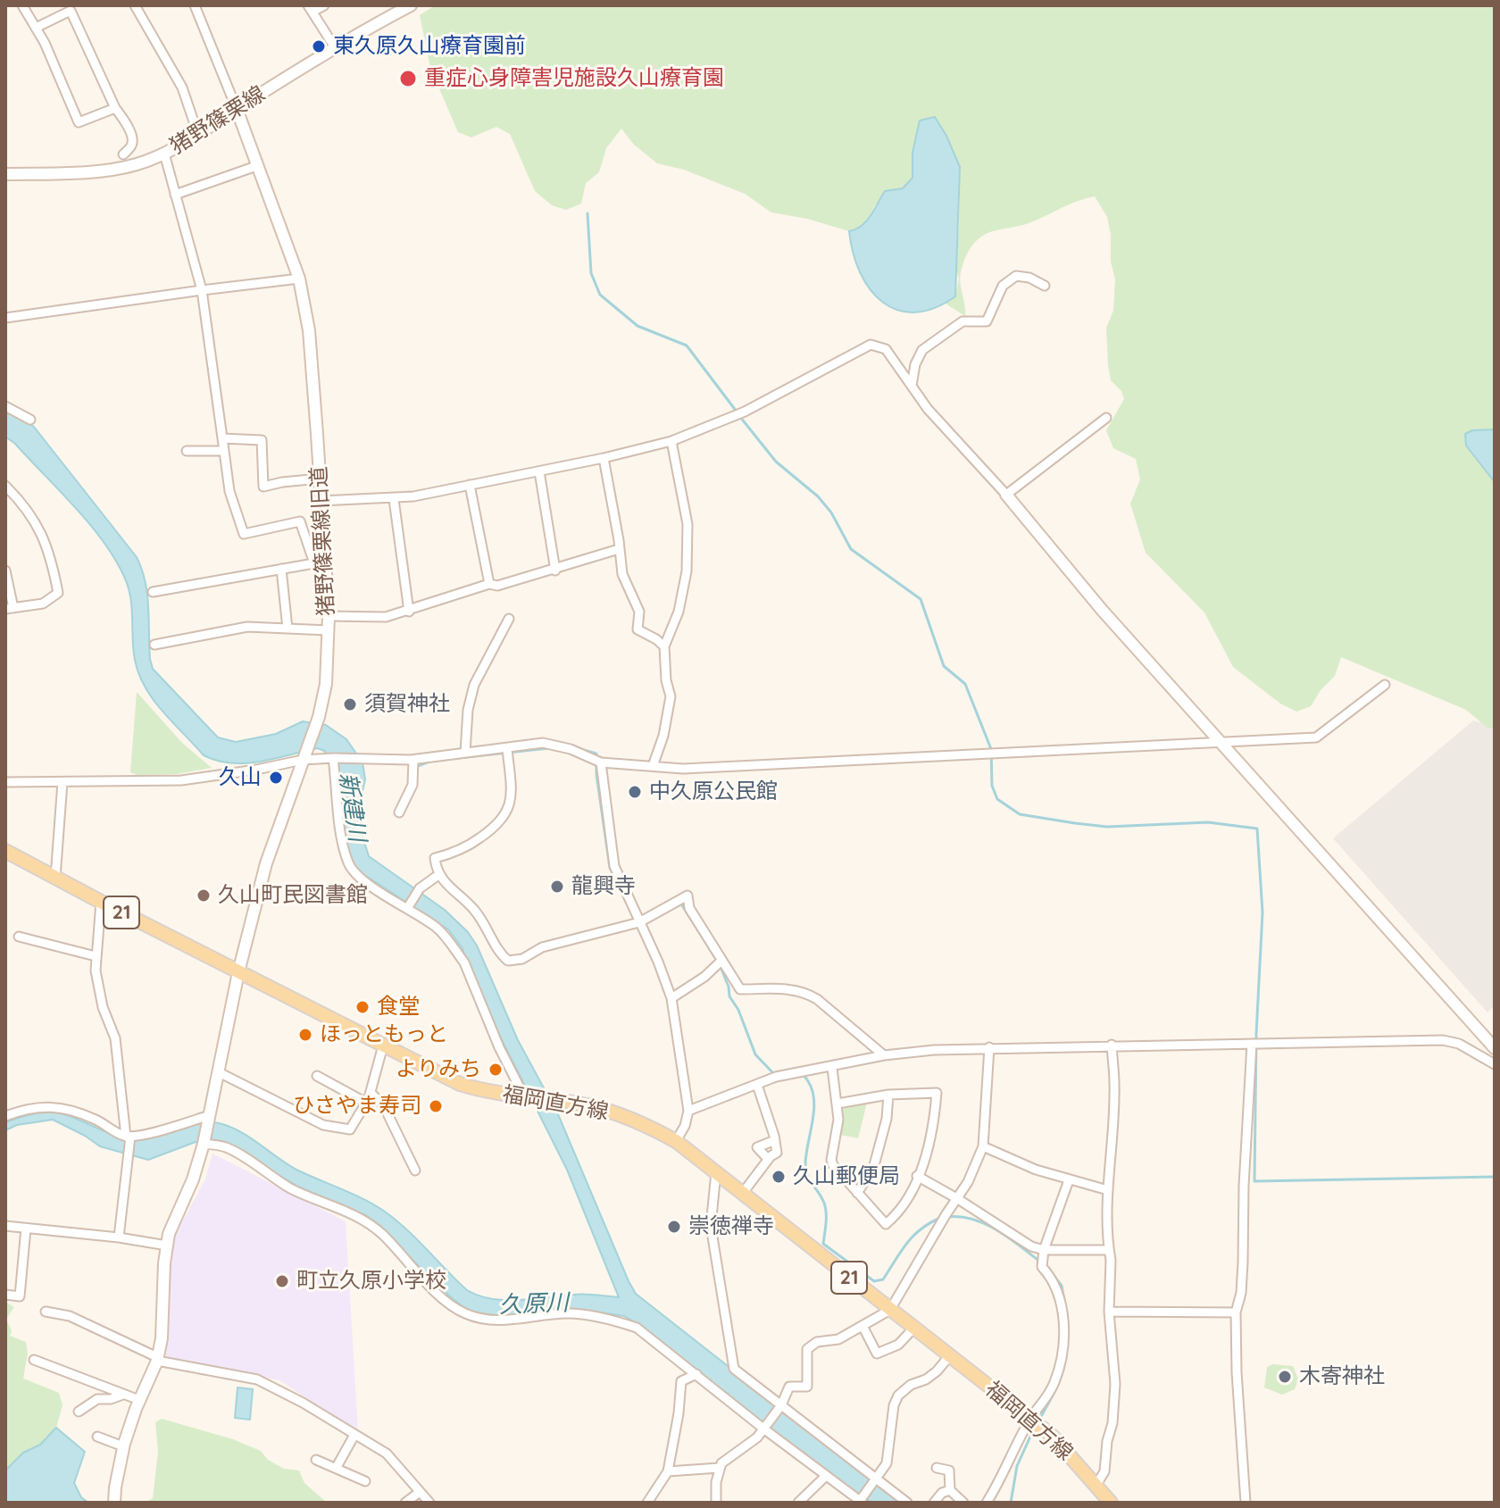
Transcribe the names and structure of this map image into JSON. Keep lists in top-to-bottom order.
{
  "streets": {
    "main road": ["21", "福岡直方線"],
    "street": ["猪野篠栗線", "猪野篠栗線旧道"]
  },
  "crossings": [
    ["猪野篠栗線", "猪野篠栗線旧道"],
    ["猪野篠栗線旧道", "福岡直方線"]
  ],
  "water": ["新建川", "久原川"],
  "places": [
    "東久原久山療育園前",
    "重症心身障害児施設久山療育園",
    "須賀神社",
    "久山",
    "中久原公民館",
    "龍興寺",
    "久山町民図書館",
    "食堂",
    "ほっともっと",
    "よりみち",
    "ひさやま寿司",
    "久山郵便局",
    "崇徳禅寺",
    "町立久原小学校",
    "木寄神社"
  ]
}
